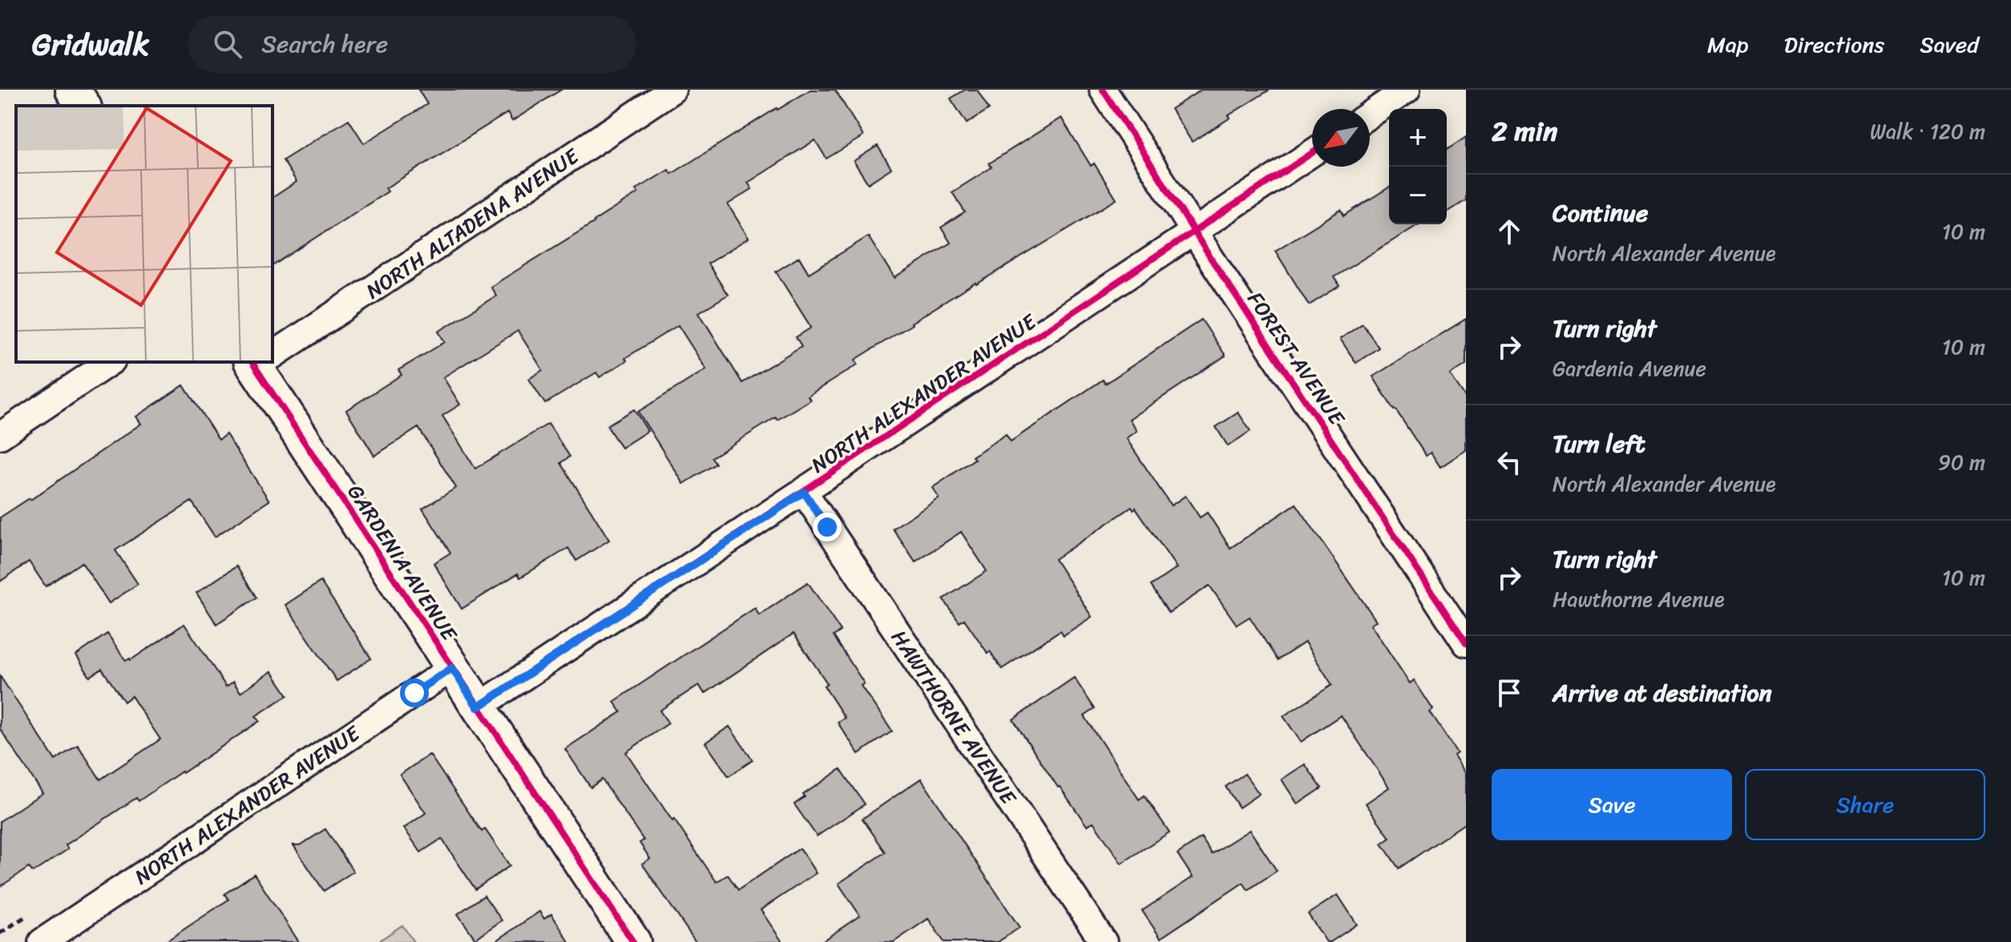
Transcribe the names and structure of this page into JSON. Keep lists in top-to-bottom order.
{
  "streets": {
    "street": [
      "NORTH ALTADENA AVENUE",
      "FOREST AVENUE",
      "NORTH ALEXANDER AVENUE",
      "GARDENIA AVENUE",
      "HAWTHORNE AVENUE"
    ]
  },
  "crossings": [
    ["FOREST AVENUE", "NORTH ALEXANDER AVENUE"],
    ["NORTH ALEXANDER AVENUE", "GARDENIA AVENUE"],
    ["NORTH ALEXANDER AVENUE", "HAWTHORNE AVENUE"]
  ],
  "north": "bottom left",
  "page": {
    "header": "Gridwalk",
    "search": "Search here",
    "nav": ["Map", "Directions", "Saved"],
    "heading": ["2 min", "Walk · 120 m"],
    "map_buttons": ["+", "−"],
    "list": [
      ["Continue", "North Alexander Avenue", "10 m"],
      ["Turn right", "Gardenia Avenue", "10 m"],
      ["Turn left", "North Alexander Avenue", "90 m"],
      ["Turn right", "Hawthorne Avenue", "10 m"],
      "Arrive at destination"
    ],
    "buttons": ["Save", "Share"]
  }
}
